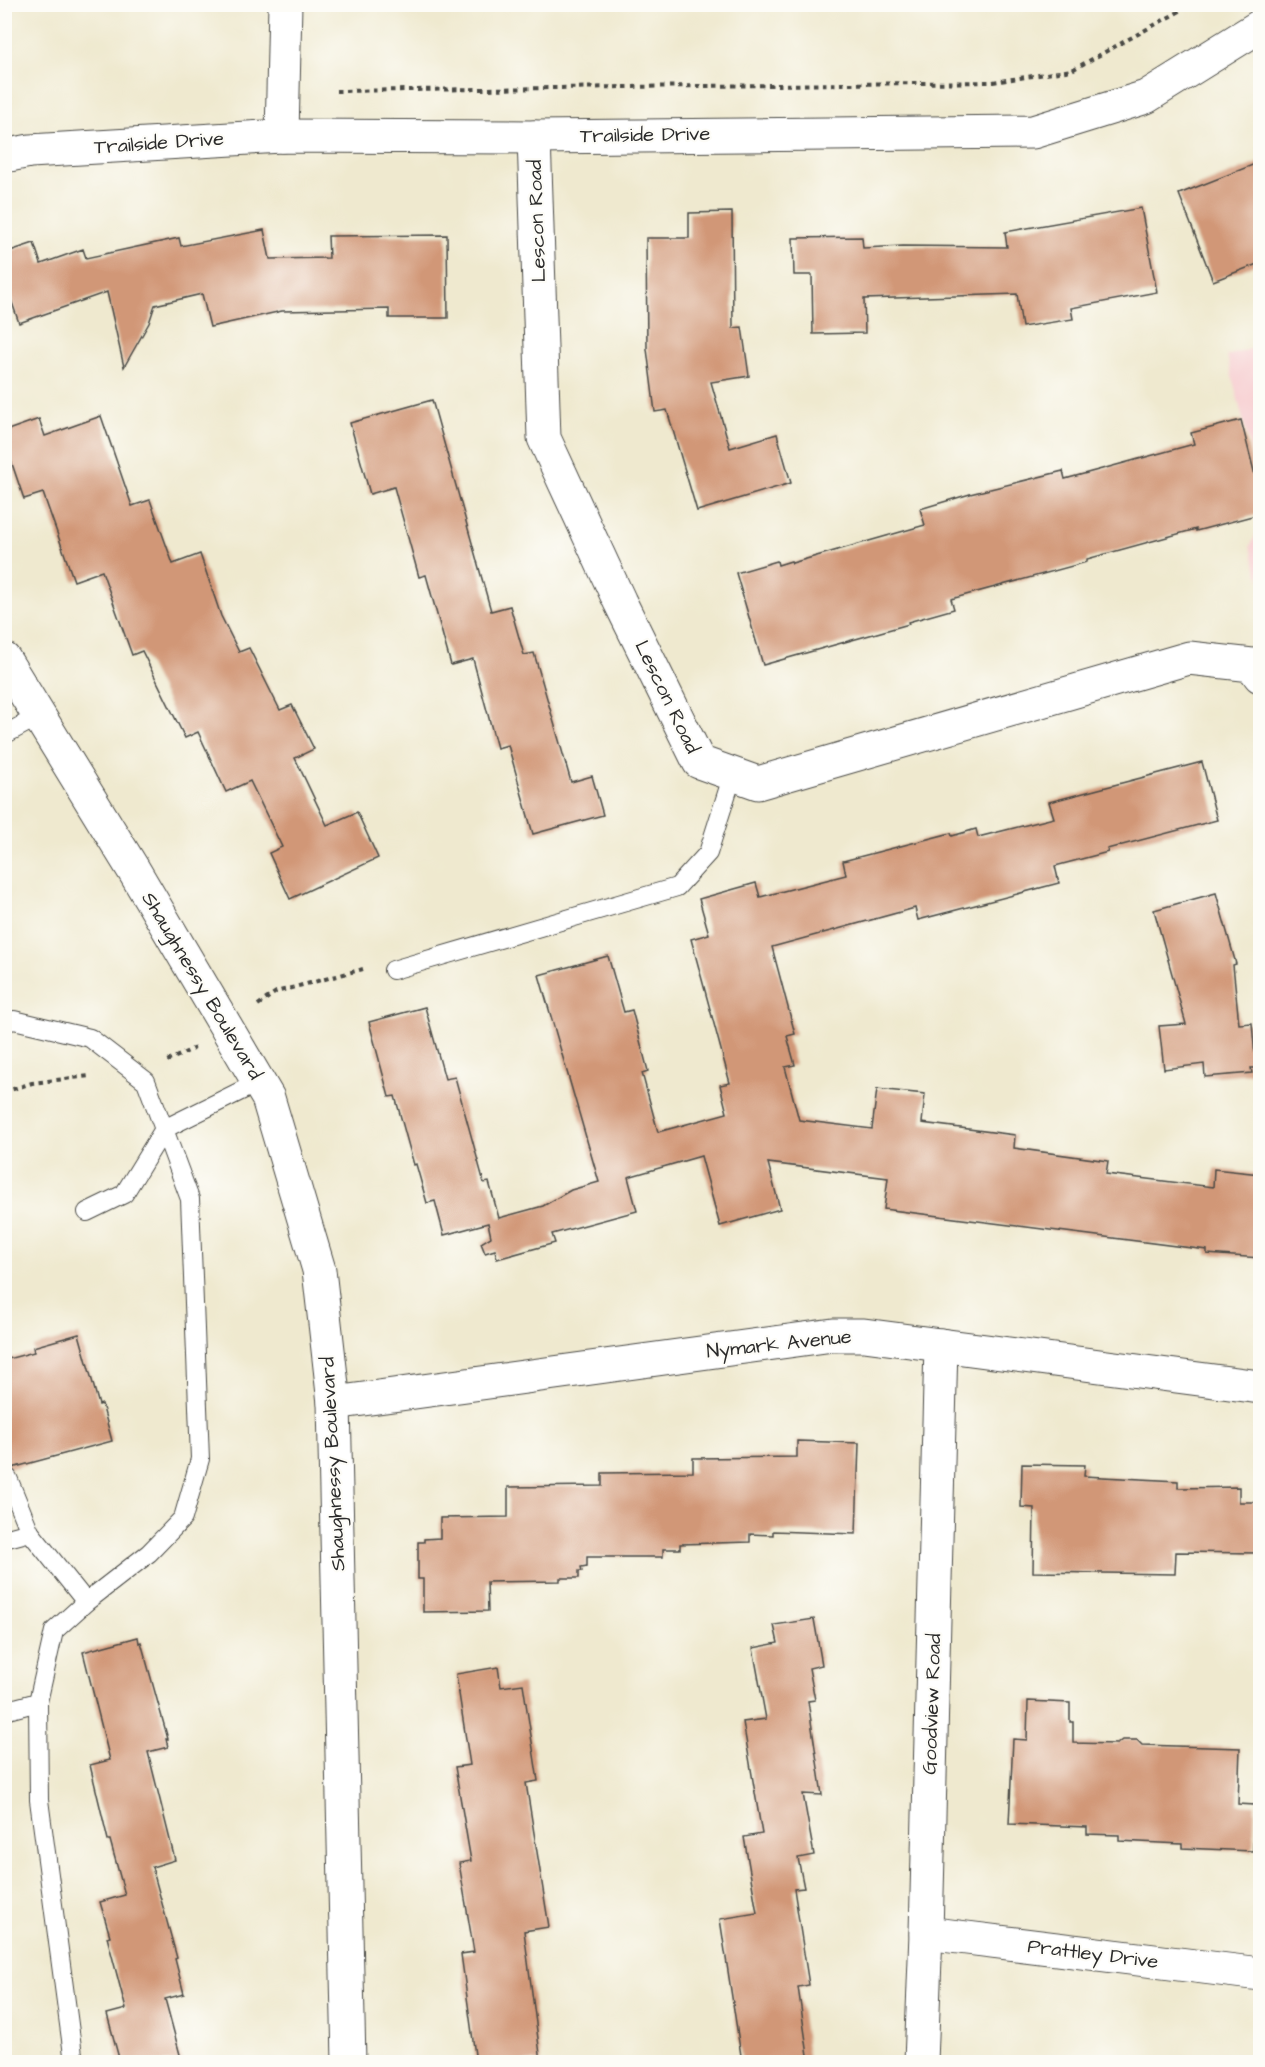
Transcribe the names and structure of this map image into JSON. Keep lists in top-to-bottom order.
{
  "streets": {
    "street": [
      "Trailside Drive",
      "Lescon Road",
      "Shaughnessy Boulevard",
      "Nymark Avenue",
      "Goodview Road",
      "Prattley Drive"
    ]
  },
  "crossings": [
    ["Trailside Drive", "Lescon Road"],
    ["Shaughnessy Boulevard", "Nymark Avenue"],
    ["Nymark Avenue", "Goodview Road"],
    ["Goodview Road", "Prattley Drive"]
  ]
}
